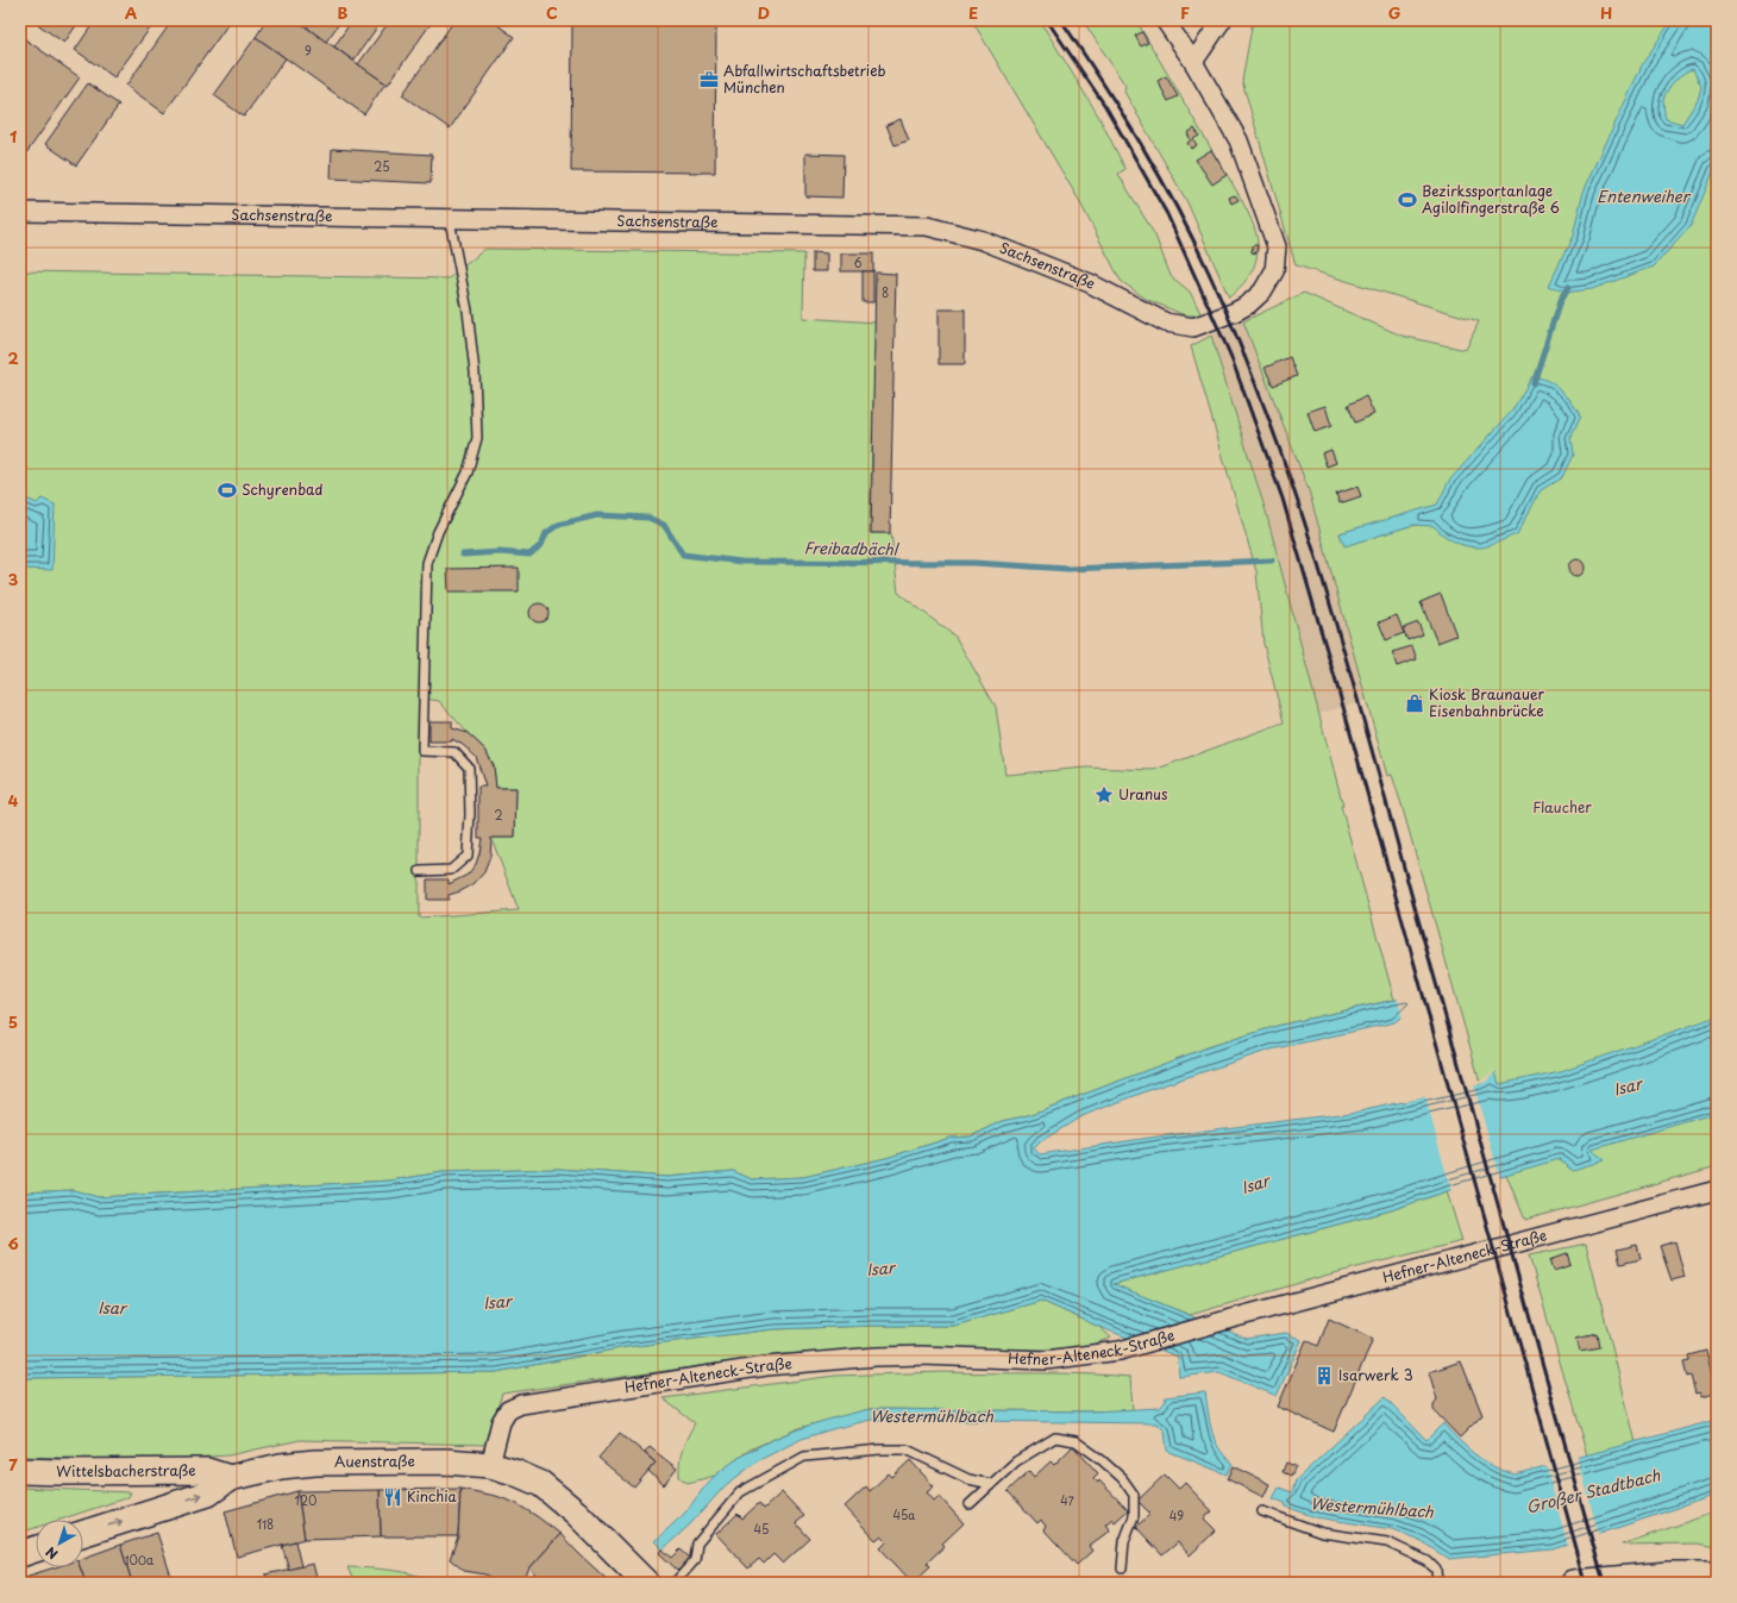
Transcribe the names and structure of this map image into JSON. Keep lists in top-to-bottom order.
{
  "streets": {
    "main road": ["Auenstraße", "Wittelsbacherstraße"],
    "street": ["Sachsenstraße", "Hefner-Alteneck-Straße"]
  },
  "crossings": [
    ["Hefner-Alteneck-Straße", "Auenstraße"],
    ["Auenstraße", "Wittelsbacherstraße"]
  ],
  "water": [
    "Entenweiher",
    "Freibadbächl",
    "Isar",
    "Westermühlbach",
    "Großer Stadtbach"
  ],
  "parks": ["Flaucher"],
  "places": {
    "office": ["Abfallwirtschaftsbetrieb München"],
    "sports": ["Bezirkssportanlage Agilolfingerstraße 6", "Schyrenbad"],
    "shop": ["Kiosk Braunauer Eisenbahnbrücke"],
    "place": ["Uranus"],
    "building": ["Isarwerk 3"],
    "restaurant": ["Kinchia"]
  },
  "house_numbers": [
    "9",
    "25",
    "6",
    "8",
    "2",
    "120",
    "47",
    "45a",
    "49",
    "118",
    "45",
    "100a"
  ],
  "north": "bottom left",
  "grid": {
    "columns": [
      "A",
      "B",
      "C",
      "D",
      "E",
      "F",
      "G",
      "H"
    ],
    "rows": [
      "1",
      "2",
      "3",
      "4",
      "5",
      "6",
      "7"
    ]
  }
}
